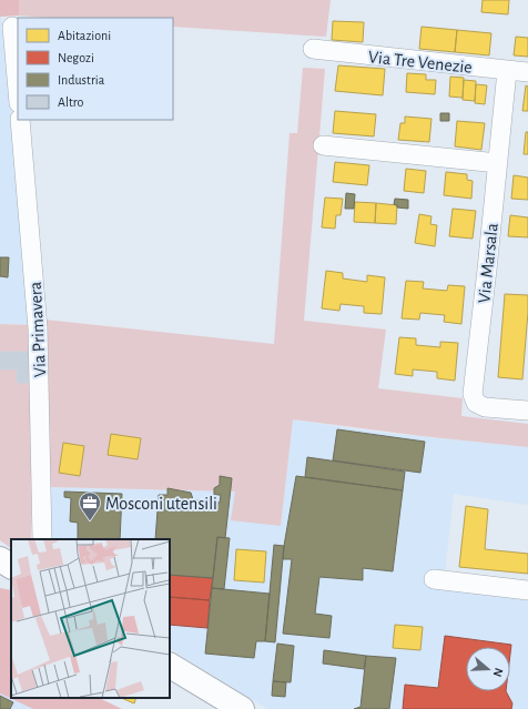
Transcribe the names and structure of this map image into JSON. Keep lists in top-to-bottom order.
{
  "streets": {
    "street": ["Via Tre Venezie", "Via Marsala", "Via Primavera"]
  },
  "crossings": [
    ["Via Tre Venezie", "Via Marsala"]
  ],
  "places": {
    "office": ["Mosconi utensili"]
  },
  "legend": [
    "Abitazioni",
    "Negozi",
    "Industria",
    "Altro"
  ],
  "north": "right"
}
